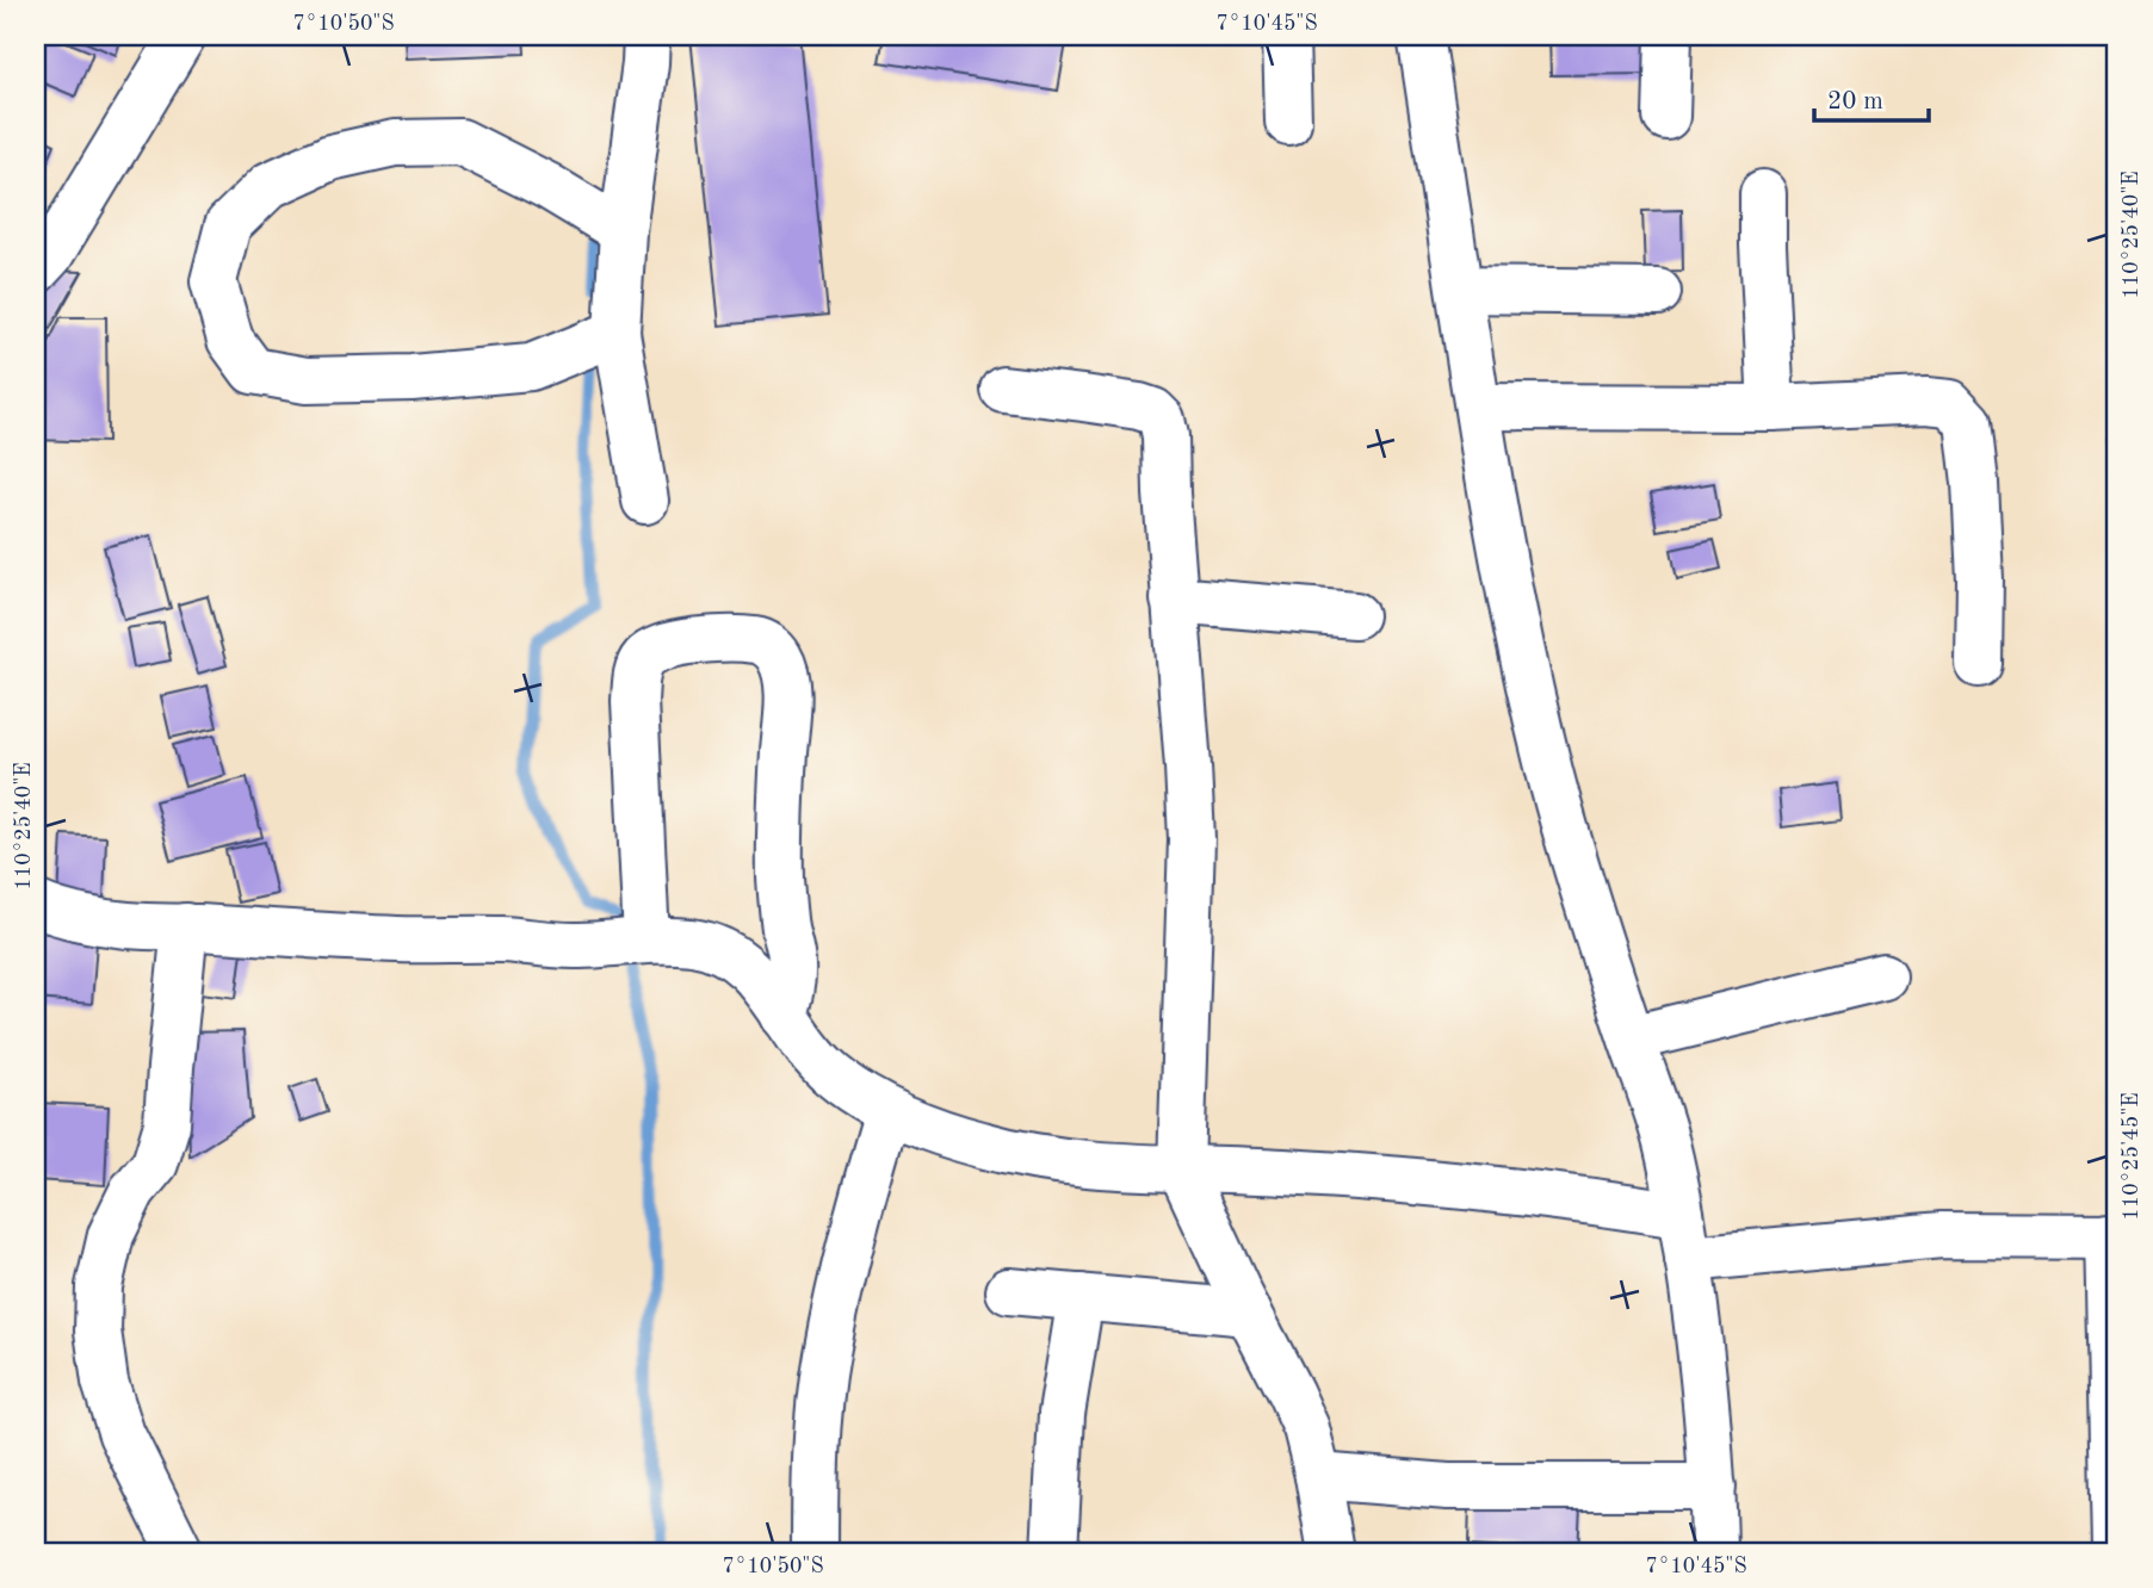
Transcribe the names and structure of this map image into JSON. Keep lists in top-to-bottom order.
{
  "scale_bar": "20 m",
  "coordinates": [
    "7°10'50\"S",
    "7°10'45\"S",
    "110°25'40\"E",
    "110°25'45\"E"
  ]
}
